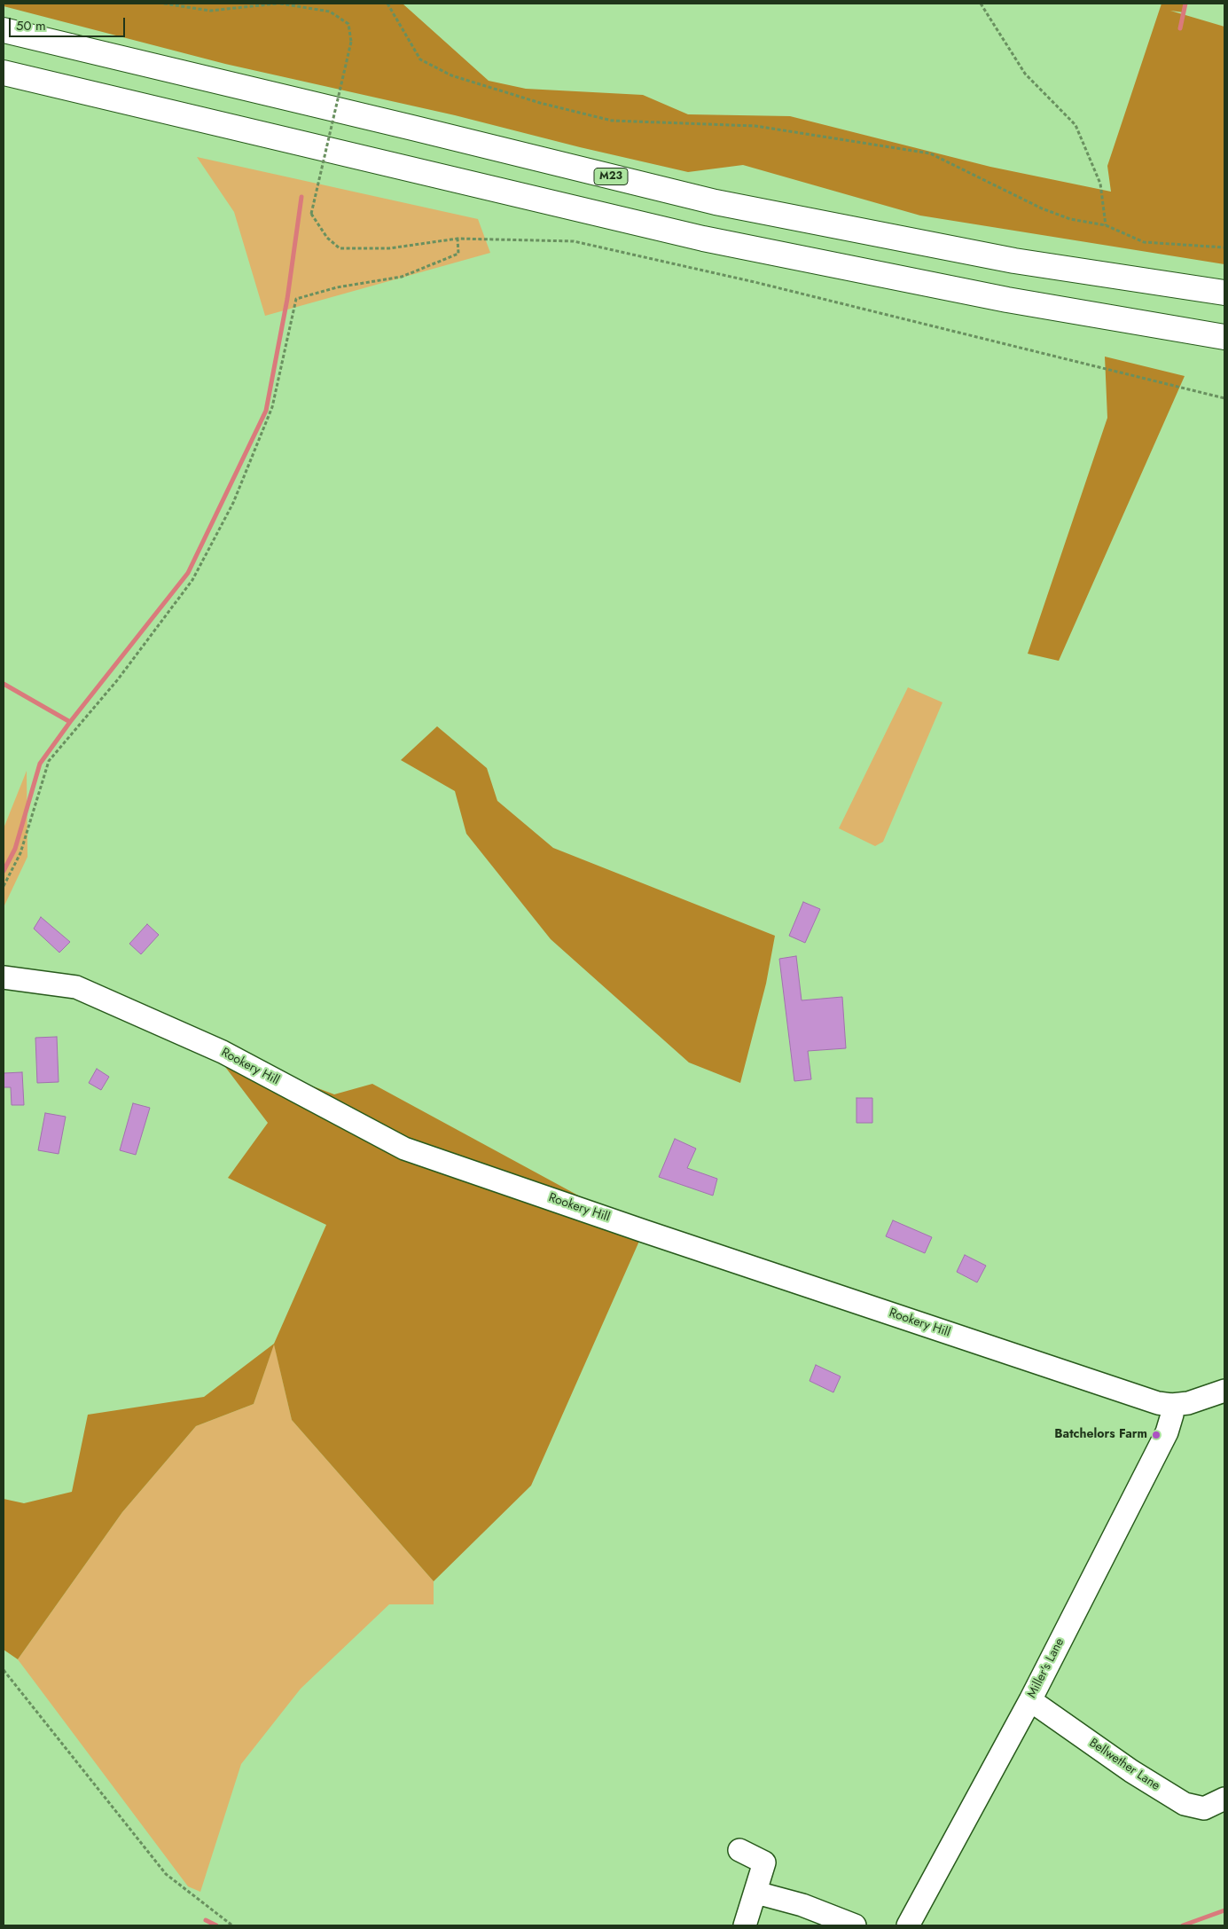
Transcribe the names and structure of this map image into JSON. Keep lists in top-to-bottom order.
{
  "streets": {
    "highway": ["M23"],
    "street": ["Rookery Hill", "Miller's Lane", "Bellwether Lane"]
  },
  "crossings": [
    ["Rookery Hill", "Miller's Lane"],
    ["Miller's Lane", "Bellwether Lane"]
  ],
  "places": ["Batchelors Farm"],
  "scale_bar": "50 m"
}
